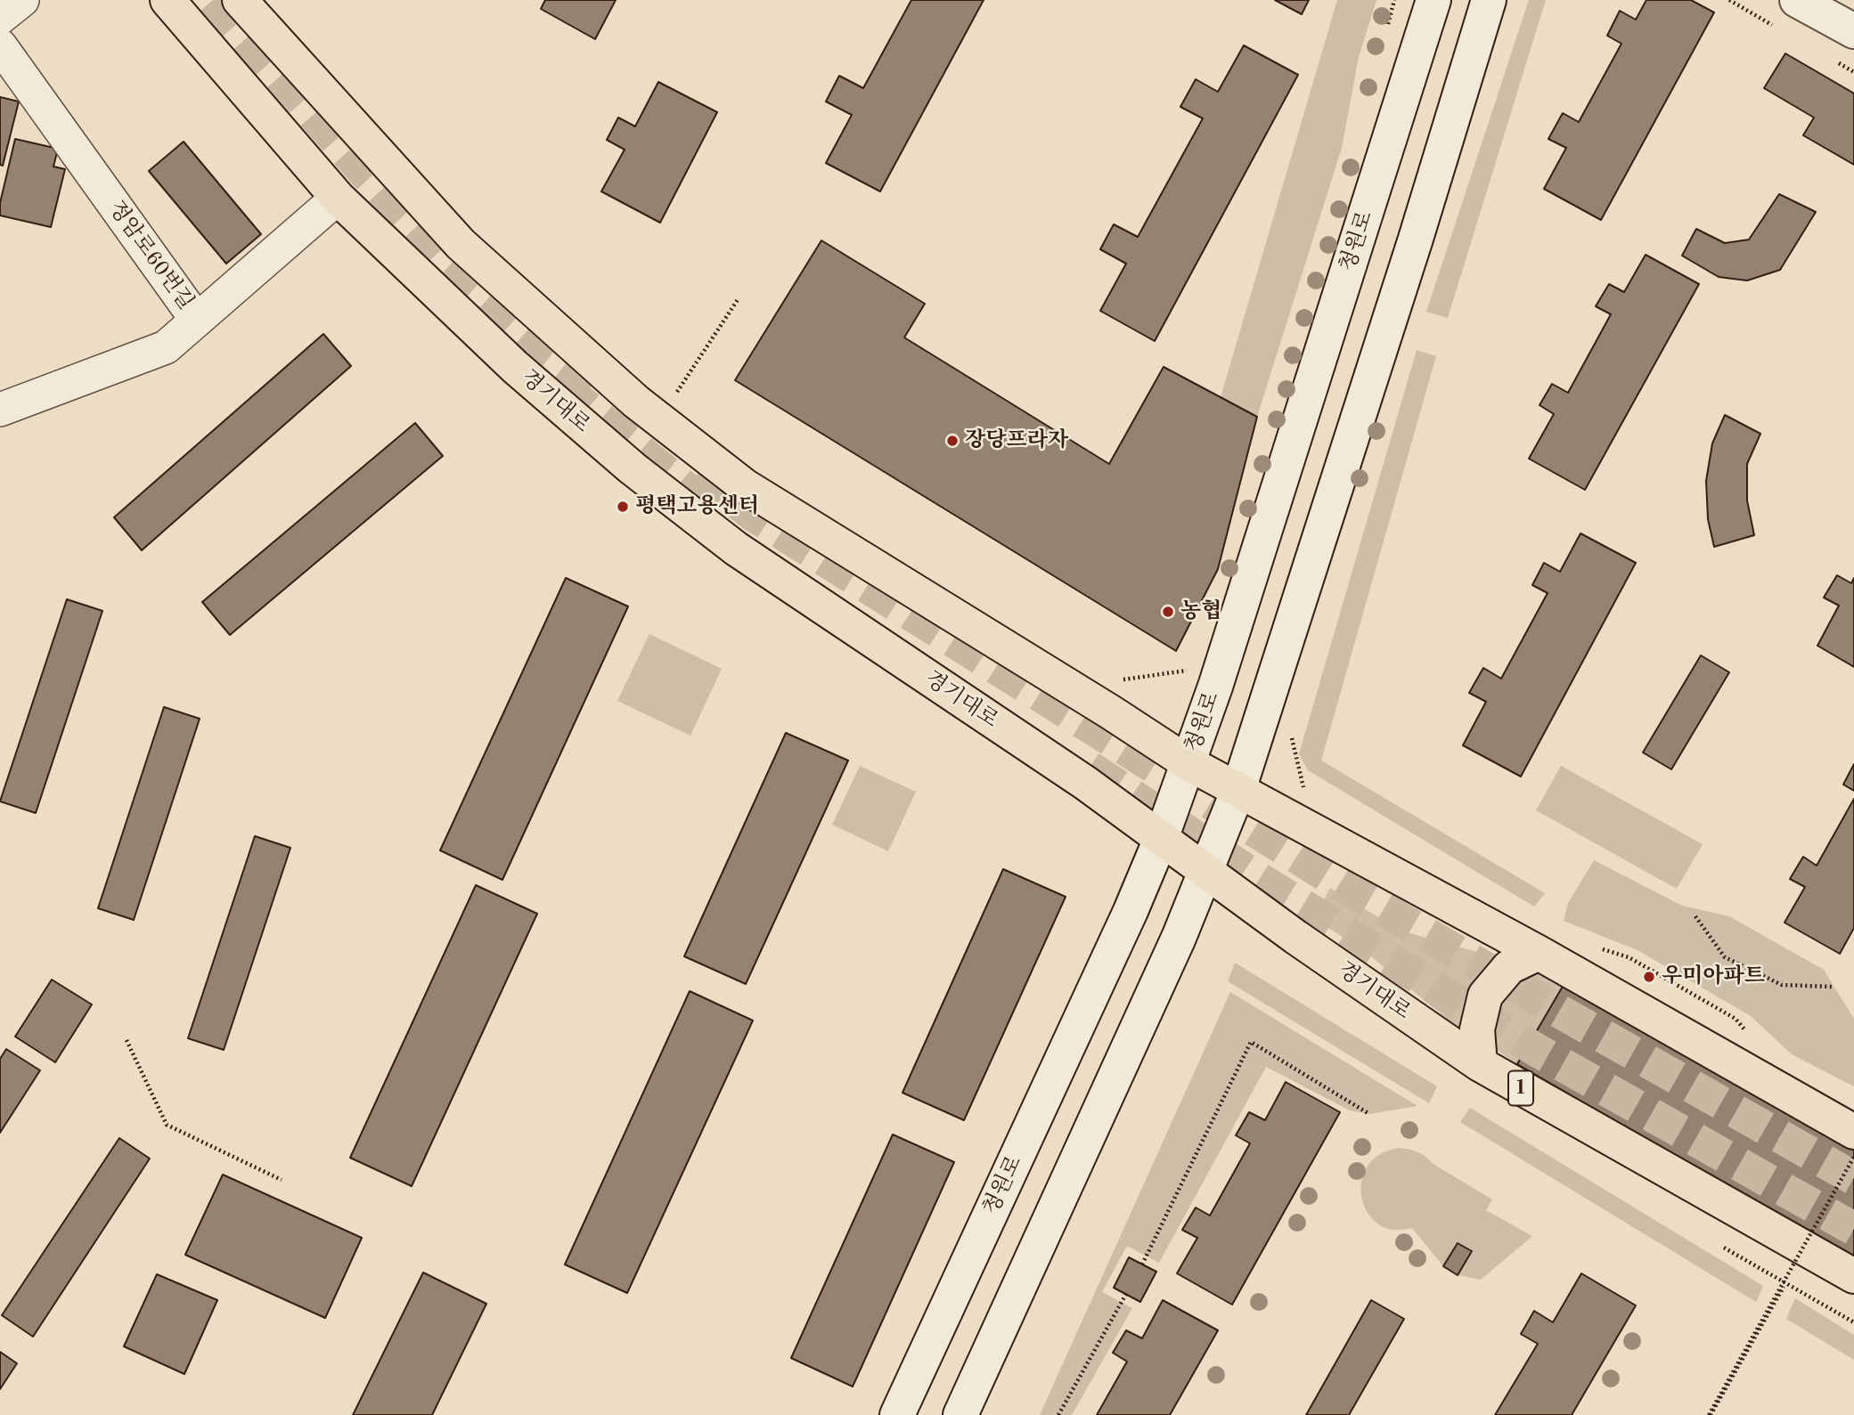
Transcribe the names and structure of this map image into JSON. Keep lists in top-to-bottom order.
{
  "streets": {
    "main road": ["청원로", "경기대로", "1"],
    "street": ["정암로60번길"]
  },
  "crossings": [
    ["청원로", "경기대로"]
  ],
  "places": [
    "장당프라자",
    "평택고용센터",
    "농협",
    "우미아파트"
  ]
}
